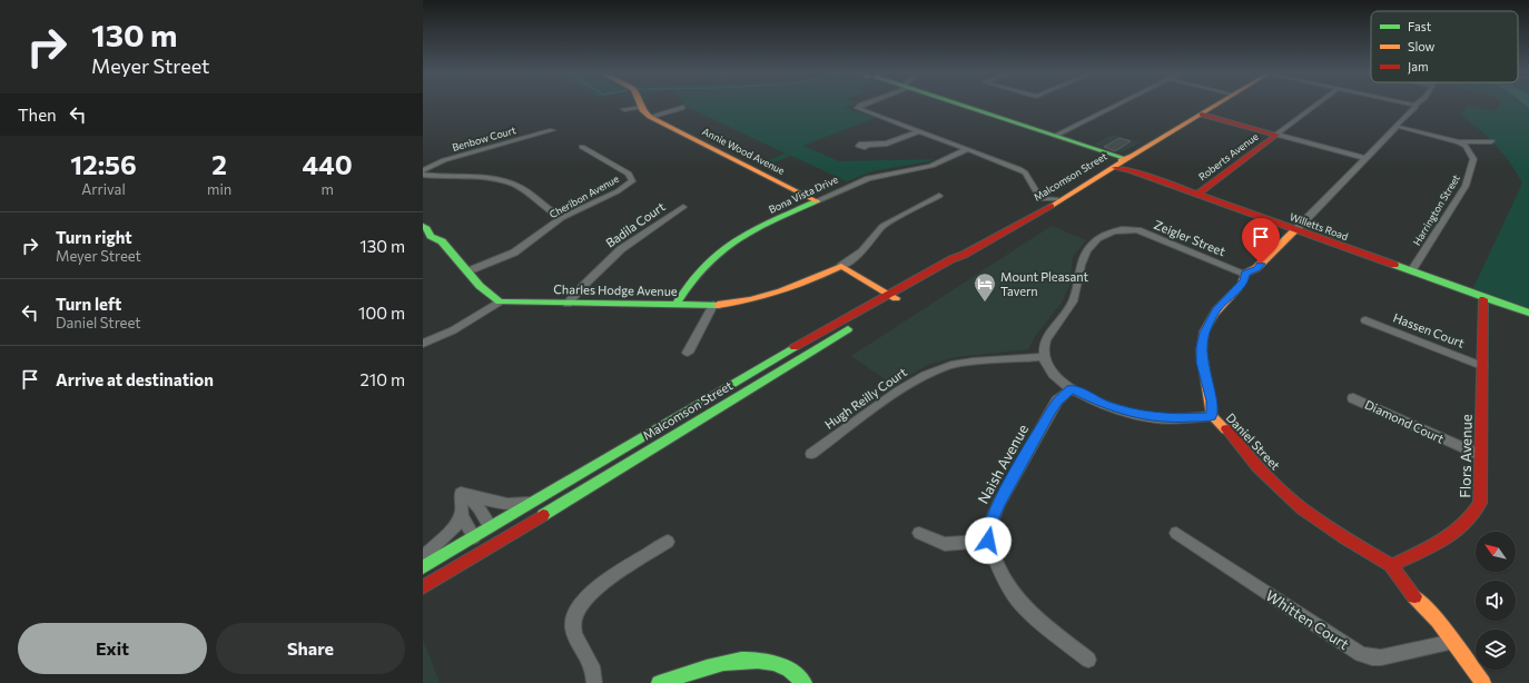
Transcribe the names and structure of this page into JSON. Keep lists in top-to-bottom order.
{
  "streets": {
    "street": [
      "Benbow Court",
      "Annie Wood Avenue",
      "Roberts Avenue",
      "Malcomson Street",
      "Bona Vista Drive",
      "Cheribon Avenue",
      "Harrington Street",
      "Badila Court",
      "Willetts Road",
      "Zeigler Street",
      "Charles Hodge Avenue",
      "Hassen Court",
      "Hugh Reilly Court",
      "Diamond Court",
      "Daniel Street",
      "Flors Avenue",
      "Naish Avenue",
      "Whitten Court"
    ]
  },
  "crossings": [
    ["Annie Wood Avenue", "Bona Vista Drive"],
    ["Roberts Avenue", "Willetts Road"],
    ["Malcomson Street", "Willetts Road"],
    ["Bona Vista Drive", "Charles Hodge Avenue"],
    ["Harrington Street", "Willetts Road"],
    ["Badila Court", "Charles Hodge Avenue"],
    ["Willetts Road", "Daniel Street"],
    ["Willetts Road", "Flors Avenue"],
    ["Zeigler Street", "Hugh Reilly Court"],
    ["Zeigler Street", "Daniel Street"],
    ["Hassen Court", "Flors Avenue"],
    ["Diamond Court", "Flors Avenue"],
    ["Daniel Street", "Flors Avenue"],
    ["Daniel Street", "Whitten Court"]
  ],
  "places": {
    "hotel": ["Mount Pleasant Tavern"]
  },
  "legend": ["Fast", "Slow", "Jam"],
  "north": "top left",
  "page": {
    "turn": ["130 m", "Meyer Street"],
    "then": "Then",
    "eta": [
      "12:56",
      "Arrival",
      "2",
      "min",
      "440",
      "m"
    ],
    "list": [
      {
        "name": "Turn right",
        "note": "Meyer Street",
        "value": "130 m"
      },
      {
        "name": "Turn left",
        "note": "Daniel Street",
        "value": "100 m"
      },
      {
        "name": "Arrive at destination",
        "value": "210 m"
      }
    ],
    "buttons": ["Exit", "Share"]
  }
}
